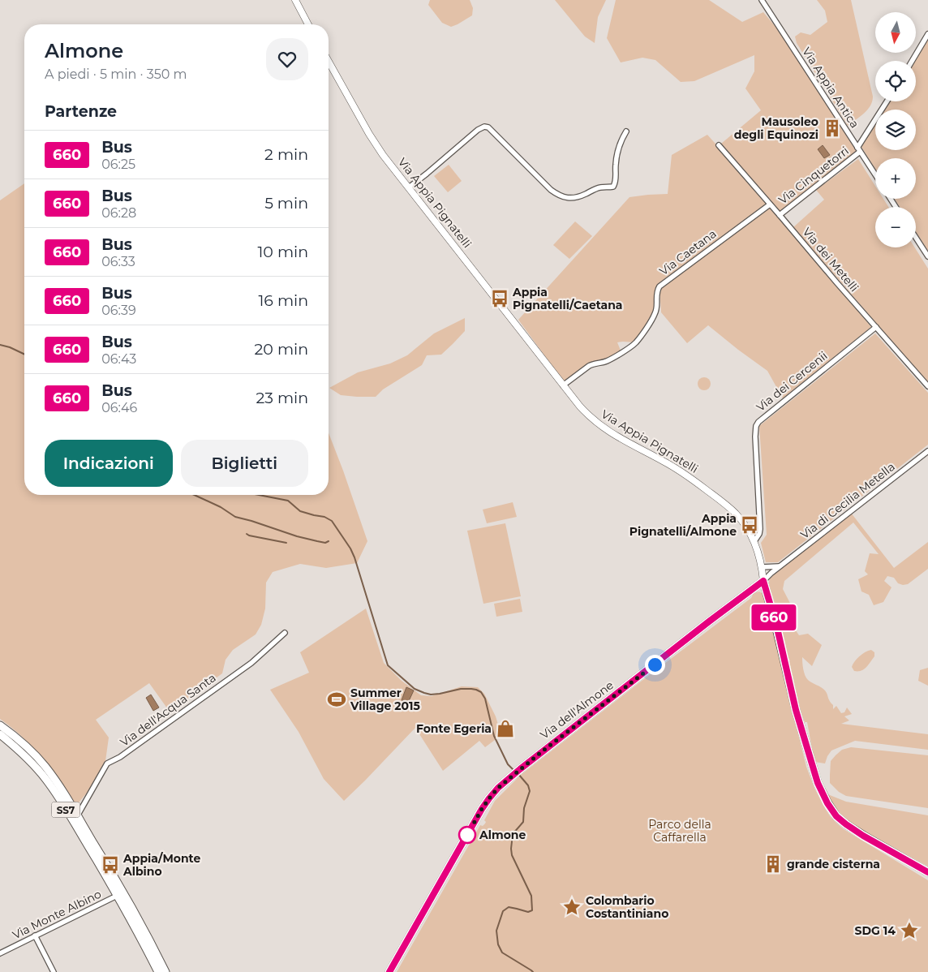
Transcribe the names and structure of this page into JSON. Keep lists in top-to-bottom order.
{
  "streets": {
    "main road": ["Via Appia Pignatelli", "Via dell'Almone", "SS7"],
    "street": [
      "Via Appia Antica",
      "Via Cinquetorri",
      "Via Caetana",
      "Via dei Metelli",
      "Via dei Cercenii",
      "Via di Cecilia Metella",
      "Via dell'Acqua Santa",
      "Via Monte Albino"
    ]
  },
  "crossings": [
    ["Via Appia Antica", "Via Cinquetorri"],
    ["Via Cinquetorri", "Via dei Metelli"],
    ["Via Appia Pignatelli", "Via Caetana"],
    ["Via Appia Pignatelli", "Via dei Cercenii"],
    ["Via Appia Pignatelli", "Via di Cecilia Metella"],
    ["Via Appia Pignatelli", "Via dell'Almone"],
    ["Via Caetana", "Via dei Metelli"],
    ["Via dei Metelli", "Via dei Cercenii"],
    ["Via di Cecilia Metella", "Via dell'Almone"],
    ["Via dell'Acqua Santa", "SS7"],
    ["SS7", "Via Monte Albino"]
  ],
  "parks": ["Parco della Caffarella"],
  "places": {
    "building": ["Mausoleo degli Equinozi", "grande cisterna"],
    "bus stop": ["Appia Pignatelli/Caetana", "Appia Pignatelli/Almone", "Appia/Monte Albino"],
    "sports": ["Summer Village 2015"],
    "shop": ["Fonte Egeria"],
    "other": ["Almone"],
    "place": ["Colombario Costantiniano", "SDG 14"]
  },
  "lines": ["bus line 660"],
  "north": "bottom",
  "page": {
    "on_map": "660",
    "map_buttons": ["+", "−"],
    "heading": [
      ["Almone", "A piedi · 5 min · 350 m"],
      "Partenze"
    ],
    "list": [
      {
        "mark": "660",
        "name": "Bus",
        "note": "06:25",
        "value": "2 min"
      },
      {
        "mark": "660",
        "name": "Bus",
        "note": "06:28",
        "value": "5 min"
      },
      {
        "mark": "660",
        "name": "Bus",
        "note": "06:33",
        "value": "10 min"
      },
      {
        "mark": "660",
        "name": "Bus",
        "note": "06:39",
        "value": "16 min"
      },
      {
        "mark": "660",
        "name": "Bus",
        "note": "06:43",
        "value": "20 min"
      },
      {
        "mark": "660",
        "name": "Bus",
        "note": "06:46",
        "value": "23 min"
      }
    ],
    "buttons": ["Indicazioni", "Biglietti"]
  }
}
